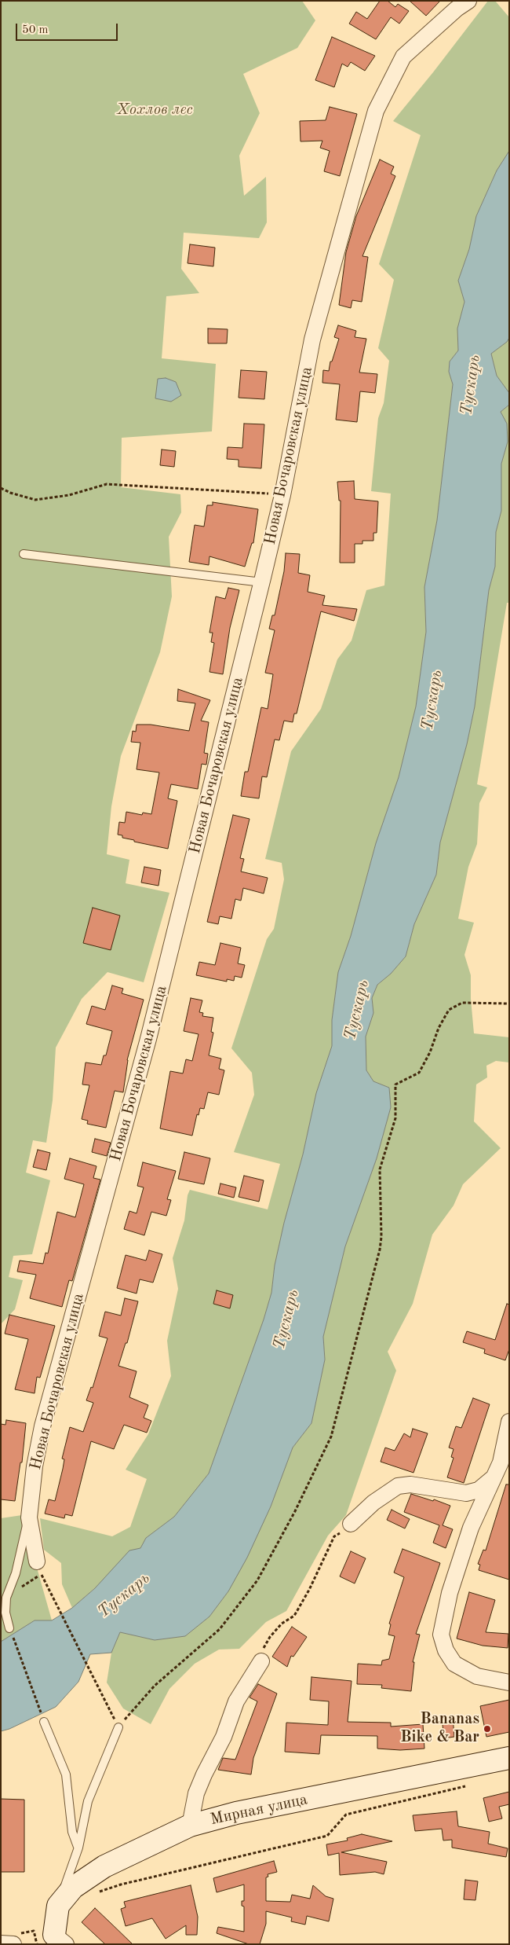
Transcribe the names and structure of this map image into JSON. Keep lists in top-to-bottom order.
{
  "streets": {
    "street": ["Новая Бочаровская улица", "Мирная улица"]
  },
  "water": ["Тускарь"],
  "parks": ["Хохлов лес"],
  "places": ["Bananas Bike & Bar"],
  "scale_bar": "50 m"
}
